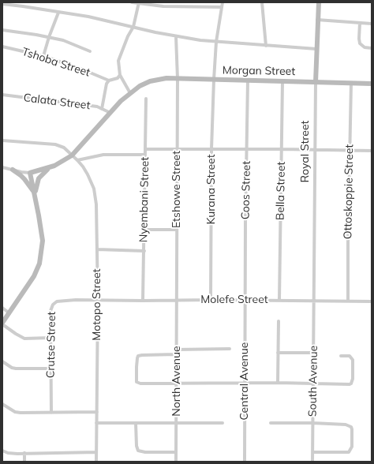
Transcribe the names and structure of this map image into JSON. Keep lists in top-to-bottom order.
{
  "streets": {
    "street": [
      "Tshoba Street",
      "Morgan Street",
      "Calata Street",
      "Royal Street",
      "Etshowe Street",
      "Kurana Street",
      "Coos Street",
      "Bella Street",
      "Ottoskoppie Street",
      "Nyembani Street",
      "Molefe Street",
      "Motopo Street",
      "Crutse Street",
      "North Avenue",
      "Central Avenue",
      "South Avenue"
    ]
  },
  "crossings": [
    ["Morgan Street", "Royal Street"],
    ["Morgan Street", "Etshowe Street"],
    ["Morgan Street", "Kurana Street"],
    ["Morgan Street", "Coos Street"],
    ["Morgan Street", "Bella Street"],
    ["Morgan Street", "Ottoskoppie Street"],
    ["Royal Street", "Molefe Street"],
    ["Royal Street", "South Avenue"],
    ["Etshowe Street", "Molefe Street"],
    ["Etshowe Street", "North Avenue"],
    ["Kurana Street", "Molefe Street"],
    ["Coos Street", "Molefe Street"],
    ["Coos Street", "Central Avenue"],
    ["Bella Street", "Molefe Street"],
    ["Ottoskoppie Street", "Molefe Street"],
    ["Nyembani Street", "Molefe Street"],
    ["Molefe Street", "Motopo Street"],
    ["Molefe Street", "Crutse Street"],
    ["Molefe Street", "North Avenue"],
    ["Molefe Street", "Central Avenue"],
    ["Molefe Street", "South Avenue"],
    ["Motopo Street", "Crutse Street"]
  ]
}
